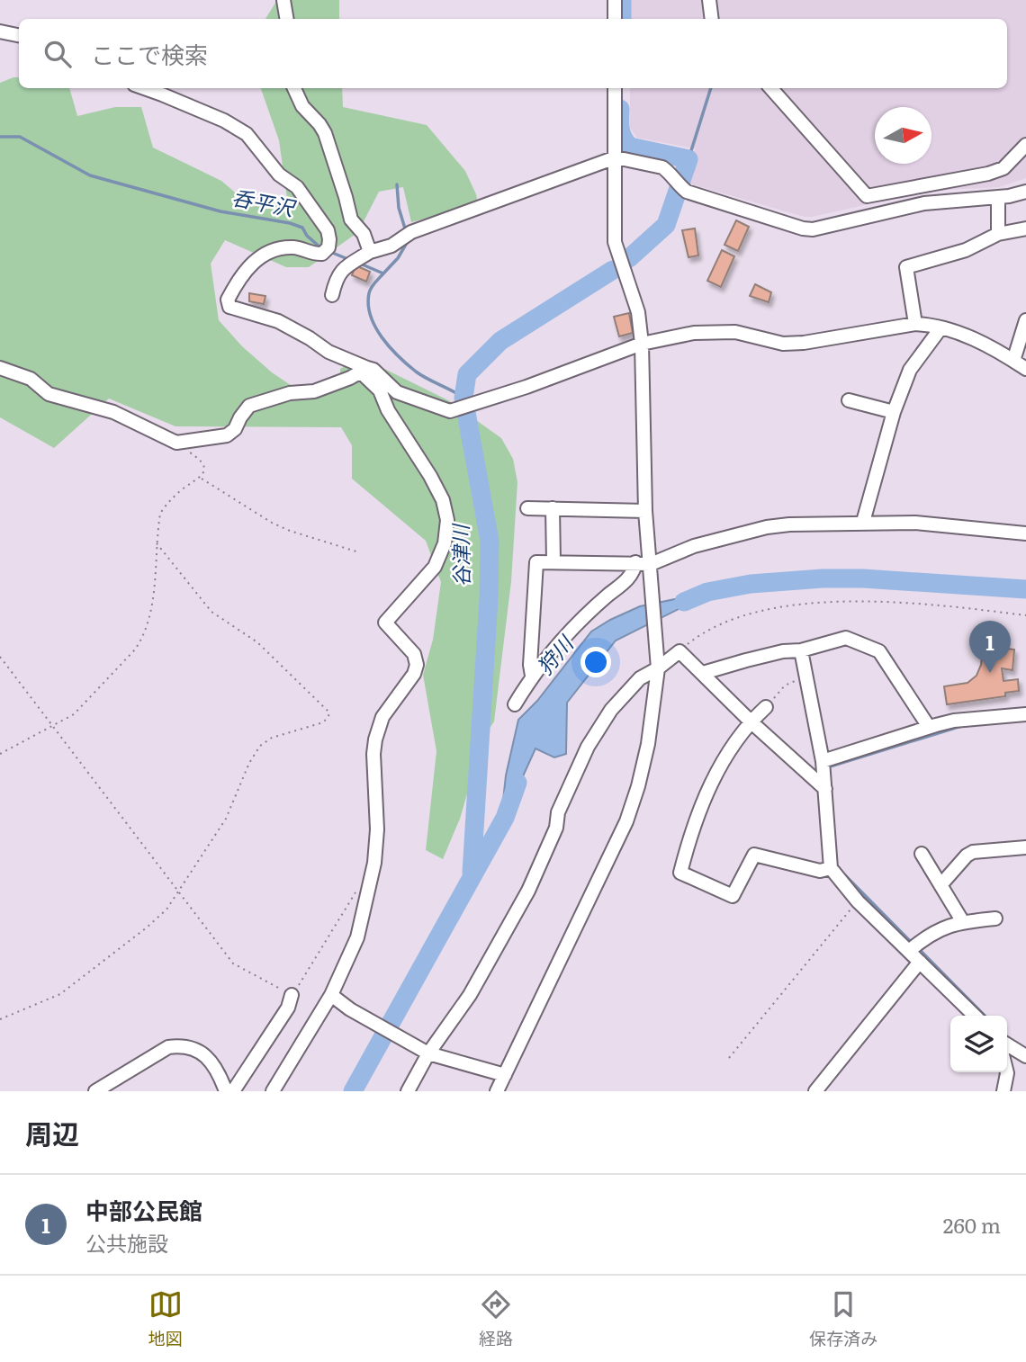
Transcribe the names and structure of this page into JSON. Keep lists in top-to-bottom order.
{
  "water": ["呑平沢", "谷津川", "狩川"],
  "north": "right",
  "page": {
    "search": "ここで検索",
    "pins": "1",
    "heading": "周辺",
    "list": [
      {
        "mark": "1",
        "name": "中部公民館",
        "note": "公共施設",
        "value": "260 m"
      }
    ],
    "nav": ["地図", "経路", "保存済み"]
  }
}
